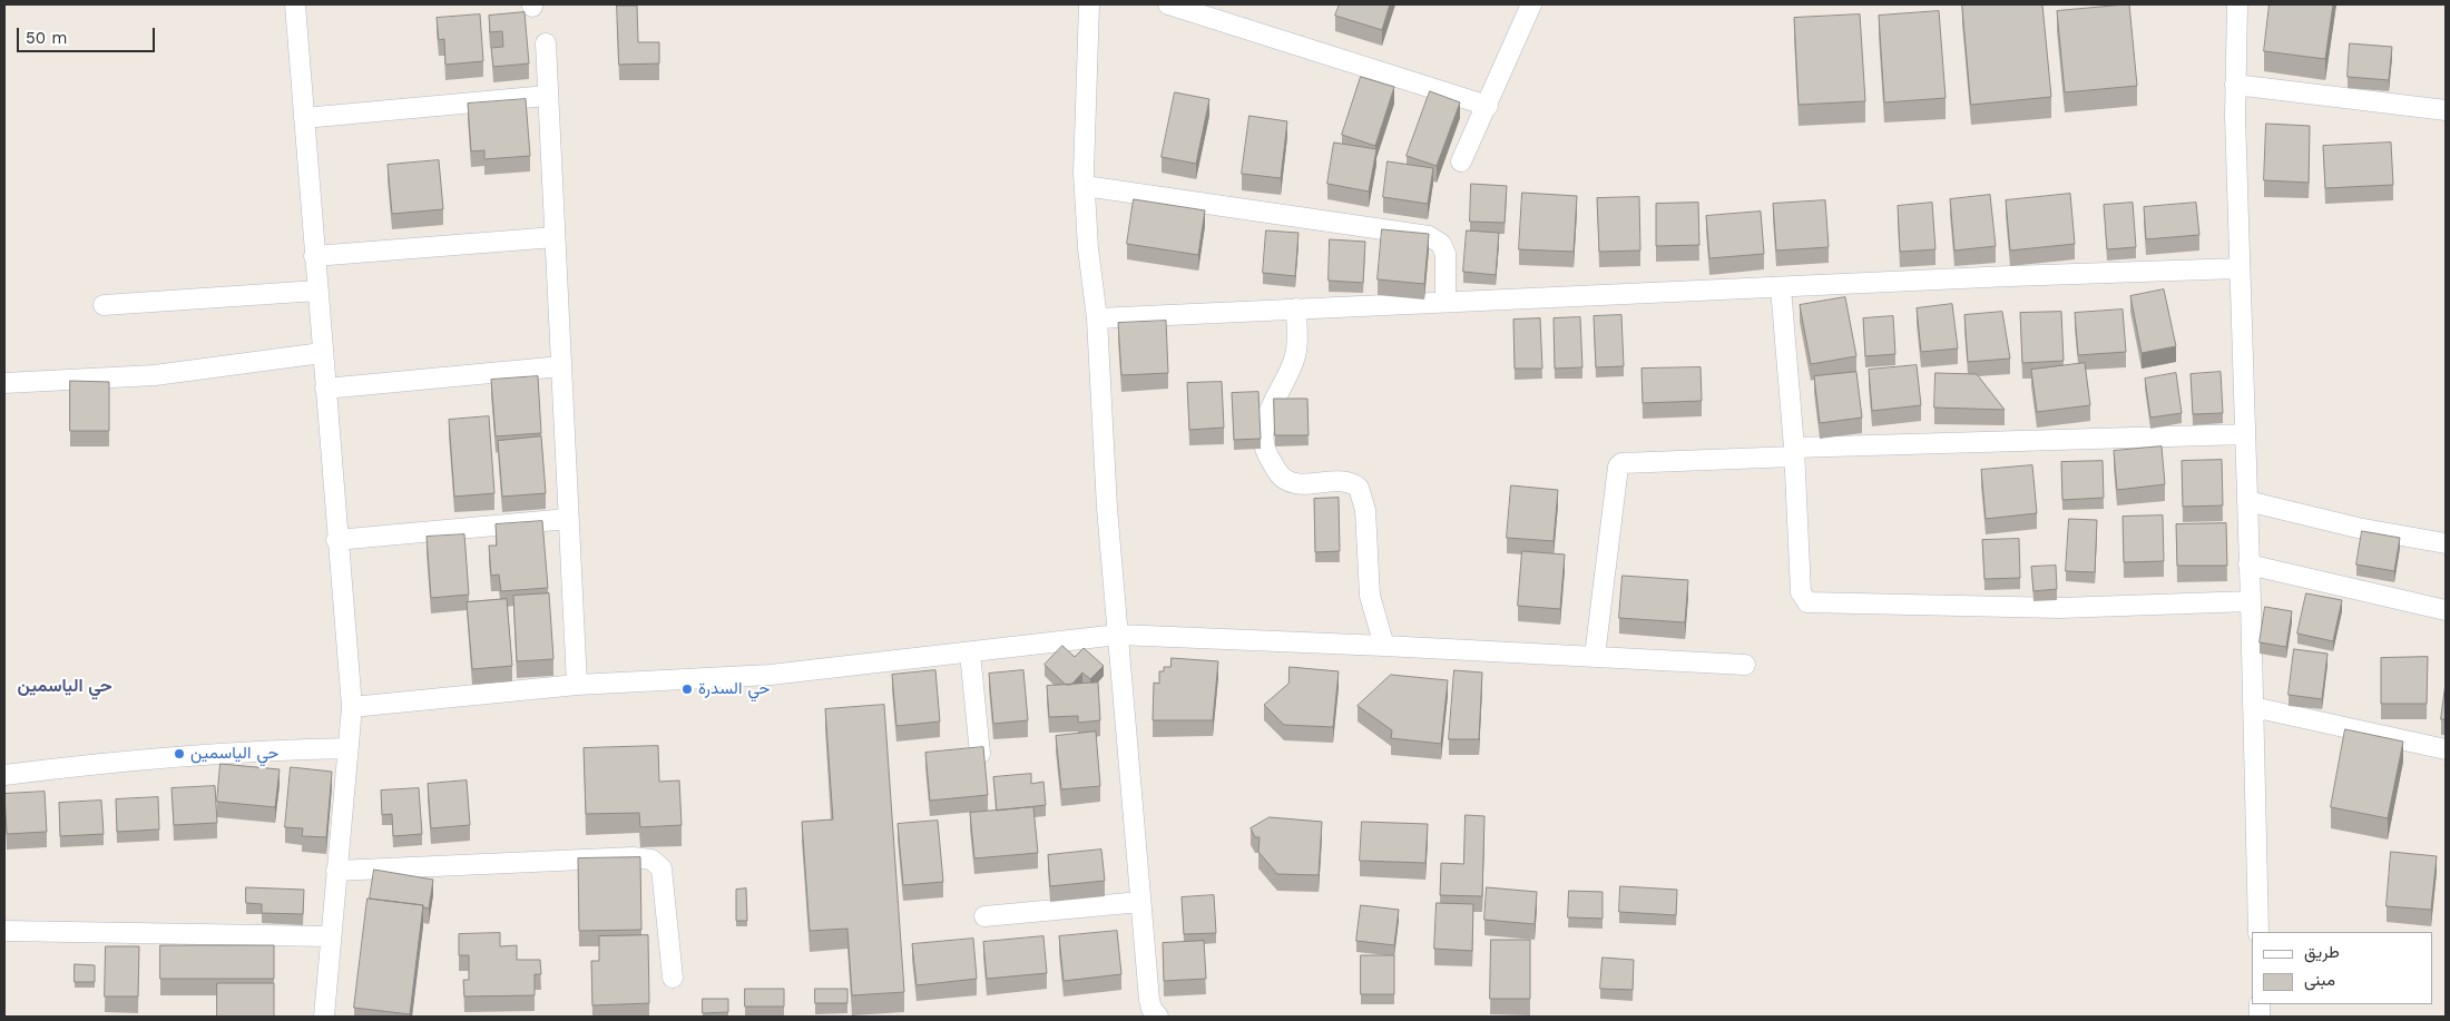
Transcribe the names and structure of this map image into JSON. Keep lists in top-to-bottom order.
{
  "districts": ["حي الياسمين"],
  "places": ["حي السدرة", "حي الياسمين"],
  "legend": ["طريق", "مبنى"],
  "scale_bar": "50 m"
}
